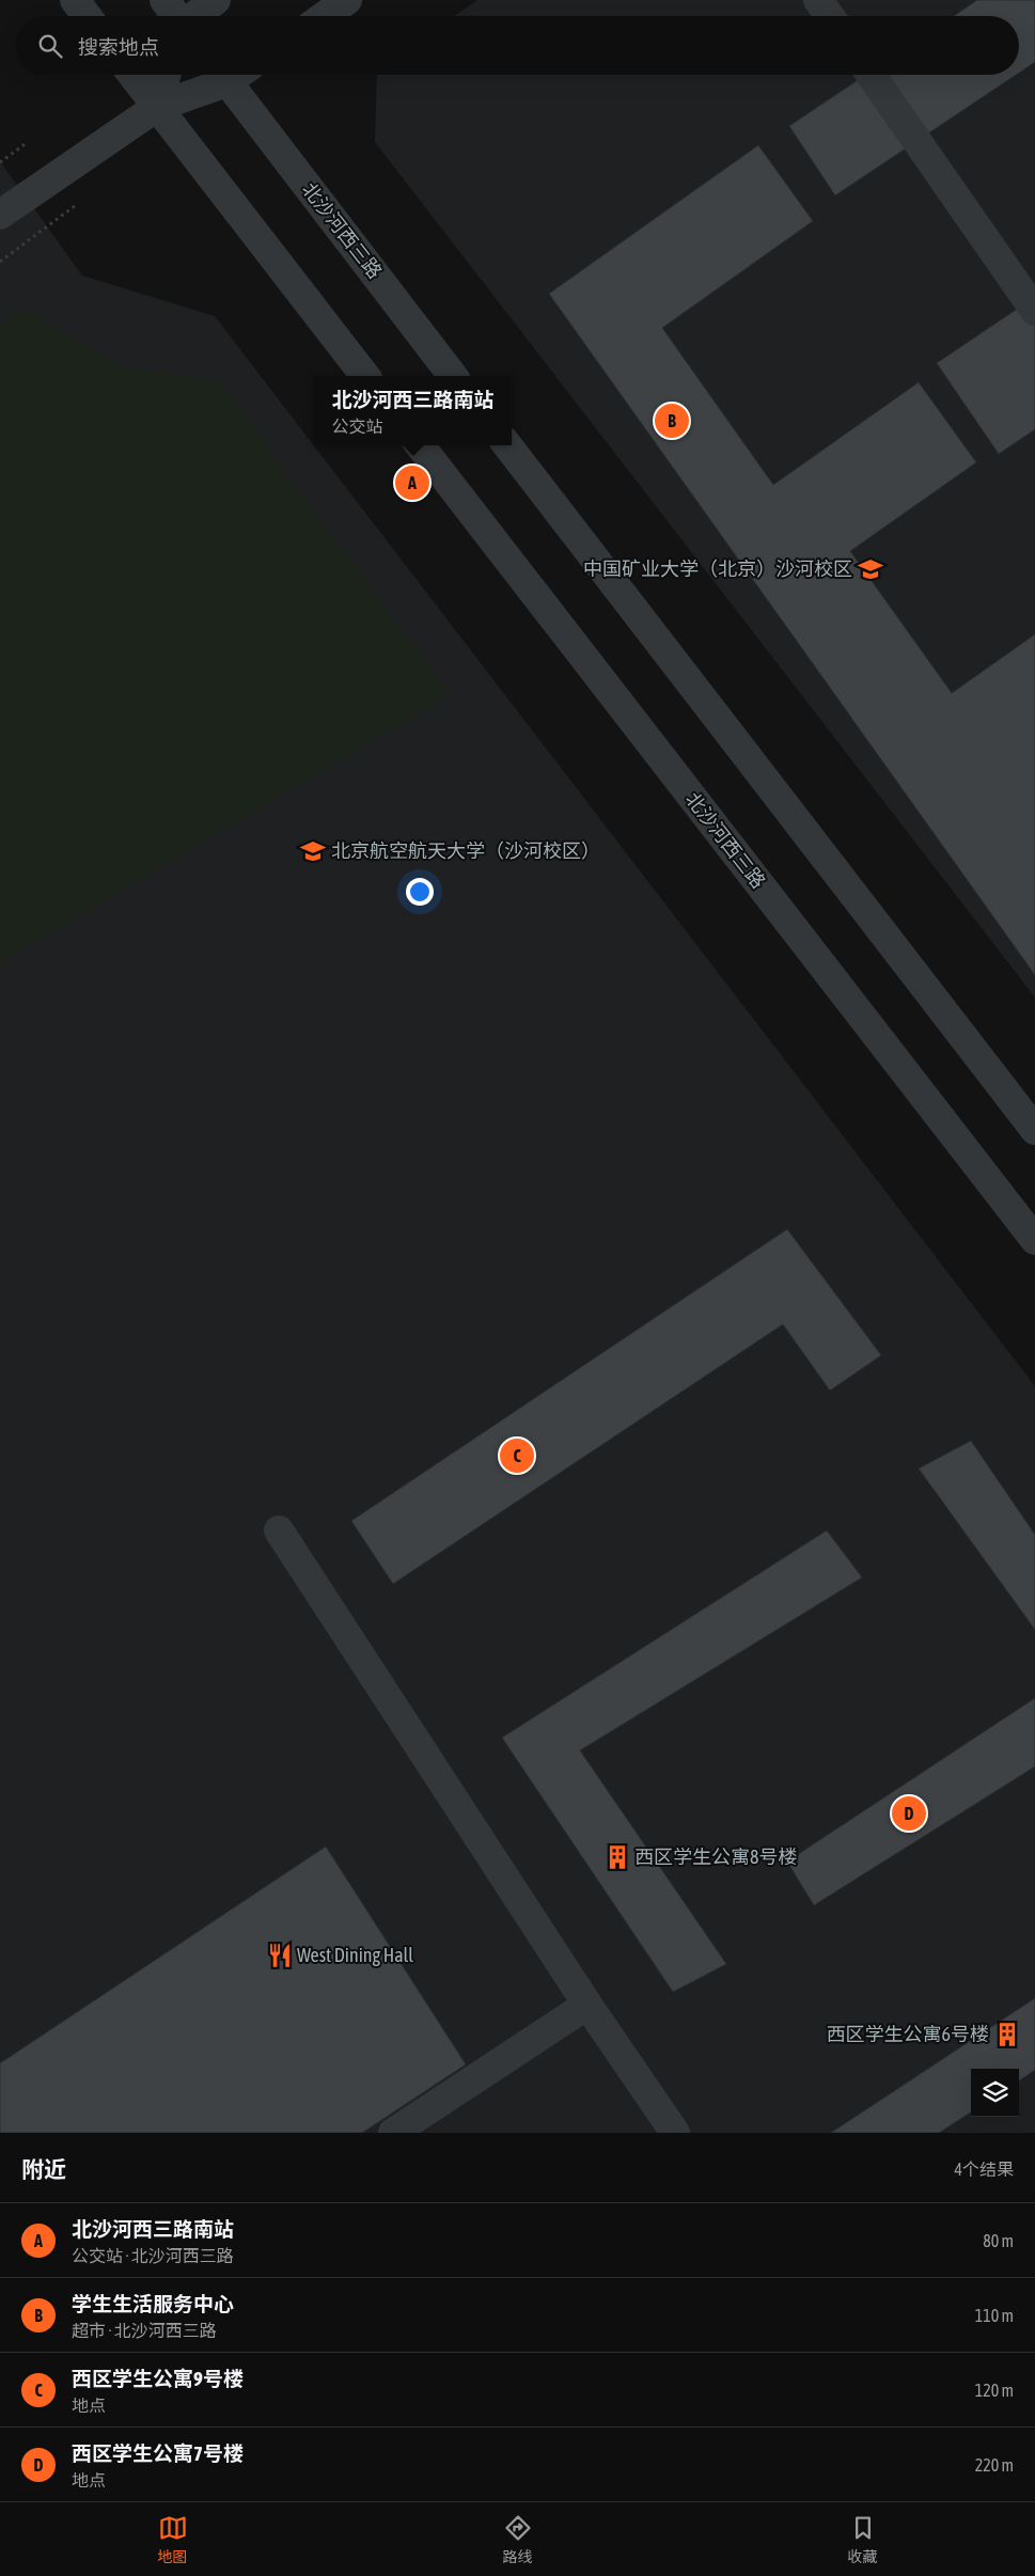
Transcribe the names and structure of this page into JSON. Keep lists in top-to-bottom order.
{
  "streets": {
    "street": ["北沙河西三路"]
  },
  "places": {
    "school or university": ["中国矿业大学（北京）沙河校区", "北京航空航天大学（沙河校区）"],
    "building": ["西区学生公寓8号楼", "西区学生公寓6号楼"],
    "restaurant": ["West Dining Hall"]
  },
  "page": {
    "search": "搜索地点",
    "popup": ["北沙河西三路南站", "公交站"],
    "pins": [
      "B",
      "A",
      "C",
      "D"
    ],
    "heading": ["附近", "4个结果"],
    "list": [
      {
        "mark": "A",
        "name": "北沙河西三路南站",
        "note": "公交站 · 北沙河西三路",
        "value": "80 m"
      },
      {
        "mark": "B",
        "name": "学生生活服务中心",
        "note": "超市 · 北沙河西三路",
        "value": "110 m"
      },
      {
        "mark": "C",
        "name": "西区学生公寓9号楼",
        "note": "地点",
        "value": "120 m"
      },
      {
        "mark": "D",
        "name": "西区学生公寓7号楼",
        "note": "地点",
        "value": "220 m"
      }
    ],
    "nav": ["地图", "路线", "收藏"]
  }
}
